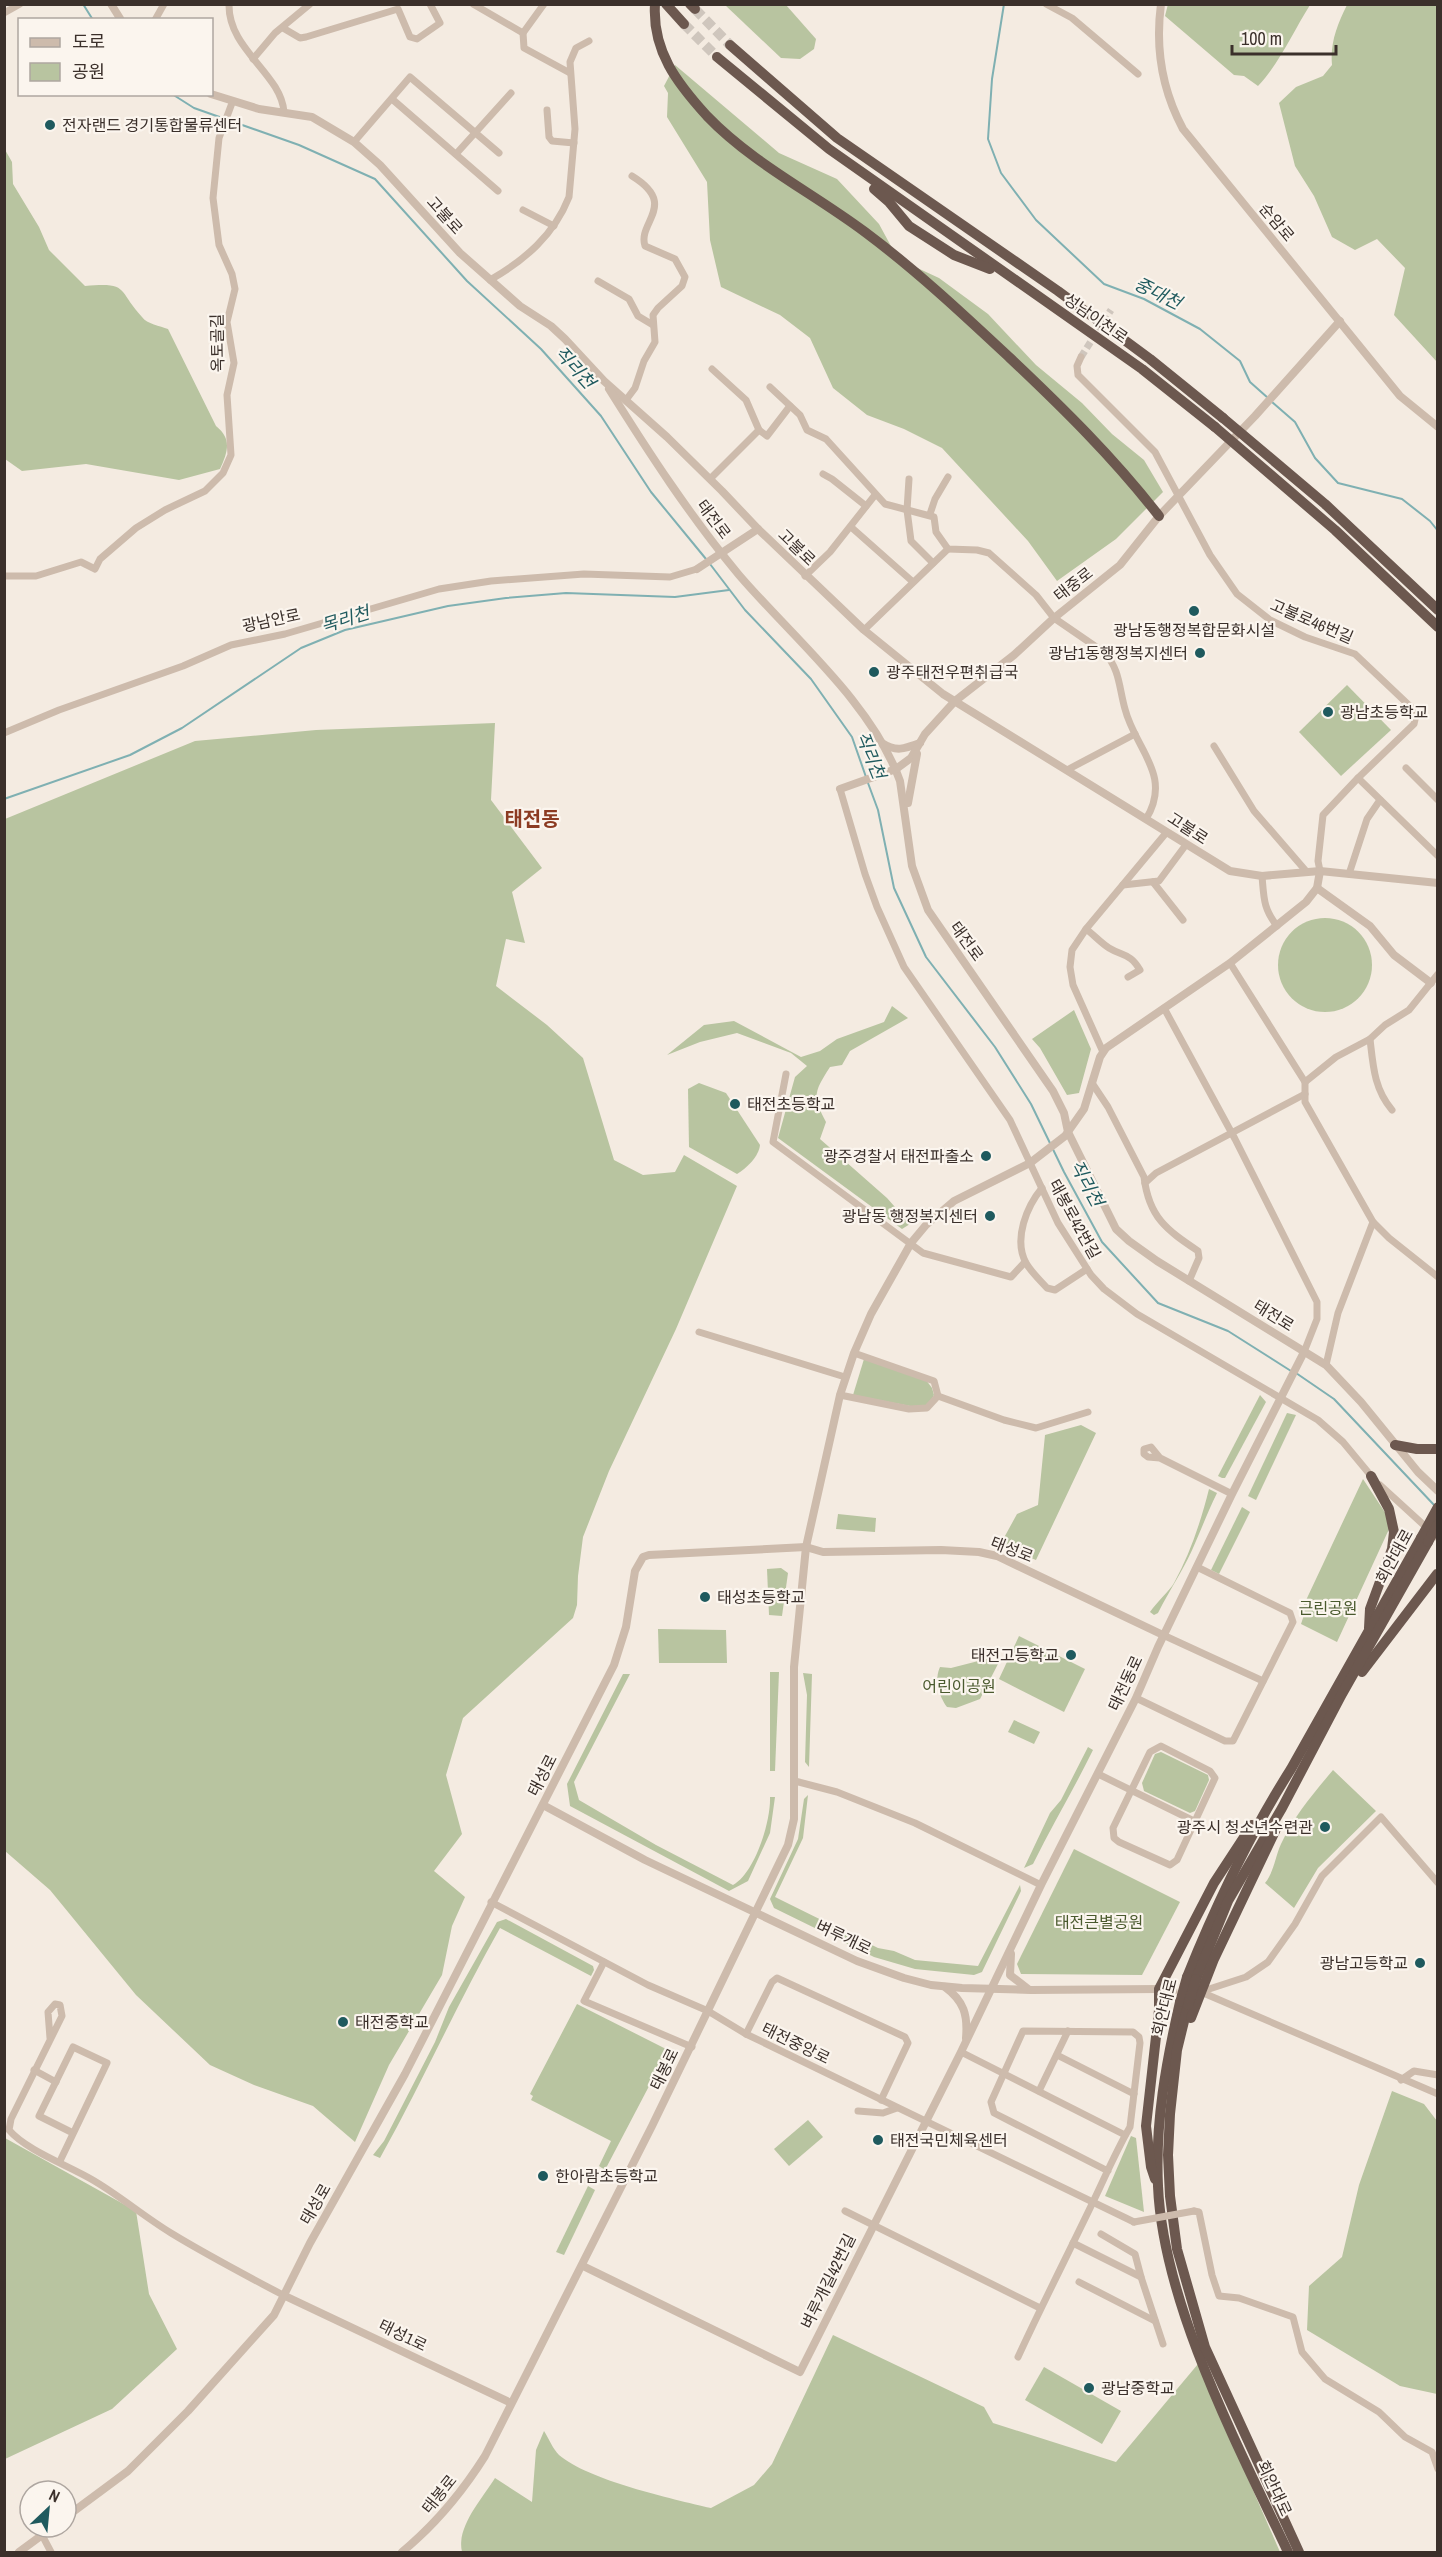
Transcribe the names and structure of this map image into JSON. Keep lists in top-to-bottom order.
{
  "streets": {
    "highway": ["성남이천로", "회안대로"],
    "street": [
      "고불로",
      "순암로",
      "옥토골길",
      "태전로",
      "태중로",
      "광남안로",
      "고불로46번길",
      "태봉로42번길",
      "태성로",
      "태전동로",
      "벼루개로",
      "태전중앙로",
      "태봉로",
      "벼루개길42번길",
      "태성1로"
    ]
  },
  "crossings": [
    ["고불로", "옥토골길"],
    ["고불로", "태전로"],
    ["고불로", "태중로"],
    ["고불로", "고불로46번길"],
    ["순암로", "태중로"],
    ["태전로", "태중로"],
    ["태전로", "태전동로"],
    ["태전로", "태봉로"],
    ["태중로", "고불로46번길"],
    ["태봉로42번길", "회안대로"],
    ["태봉로42번길", "태전동로"],
    ["태봉로42번길", "태봉로"],
    ["태성로", "태전동로"],
    ["태성로", "벼루개로"],
    ["태성로", "태전중앙로"],
    ["태성로", "태봉로"],
    ["태성로", "태성1로"],
    ["태전동로", "벼루개로"],
    ["태전동로", "벼루개길42번길"],
    ["벼루개로", "태봉로"],
    ["벼루개로", "벼루개길42번길"],
    ["태전중앙로", "태봉로"],
    ["태전중앙로", "벼루개길42번길"],
    ["태봉로", "벼루개길42번길"],
    ["태봉로", "태성1로"]
  ],
  "districts": ["태전동"],
  "water": ["중대천", "직리천", "목리천"],
  "parks": ["근린공원", "어린이공원", "태전큰별공원"],
  "places": [
    "전자랜드 경기통합물류센터",
    "광남동행정복합문화시설",
    "광남1동행정복지센터",
    "광주태전우편취급국",
    "광남초등학교",
    "태전초등학교",
    "광주경찰서 태전파출소",
    "광남동 행정복지센터",
    "태성초등학교",
    "태전고등학교",
    "광주시 청소년수련관",
    "광남고등학교",
    "태전중학교",
    "태전국민체육센터",
    "한아람초등학교",
    "광남중학교"
  ],
  "legend": ["도로", "공원"],
  "scale_bar": "100 m",
  "north": "top right"
}
